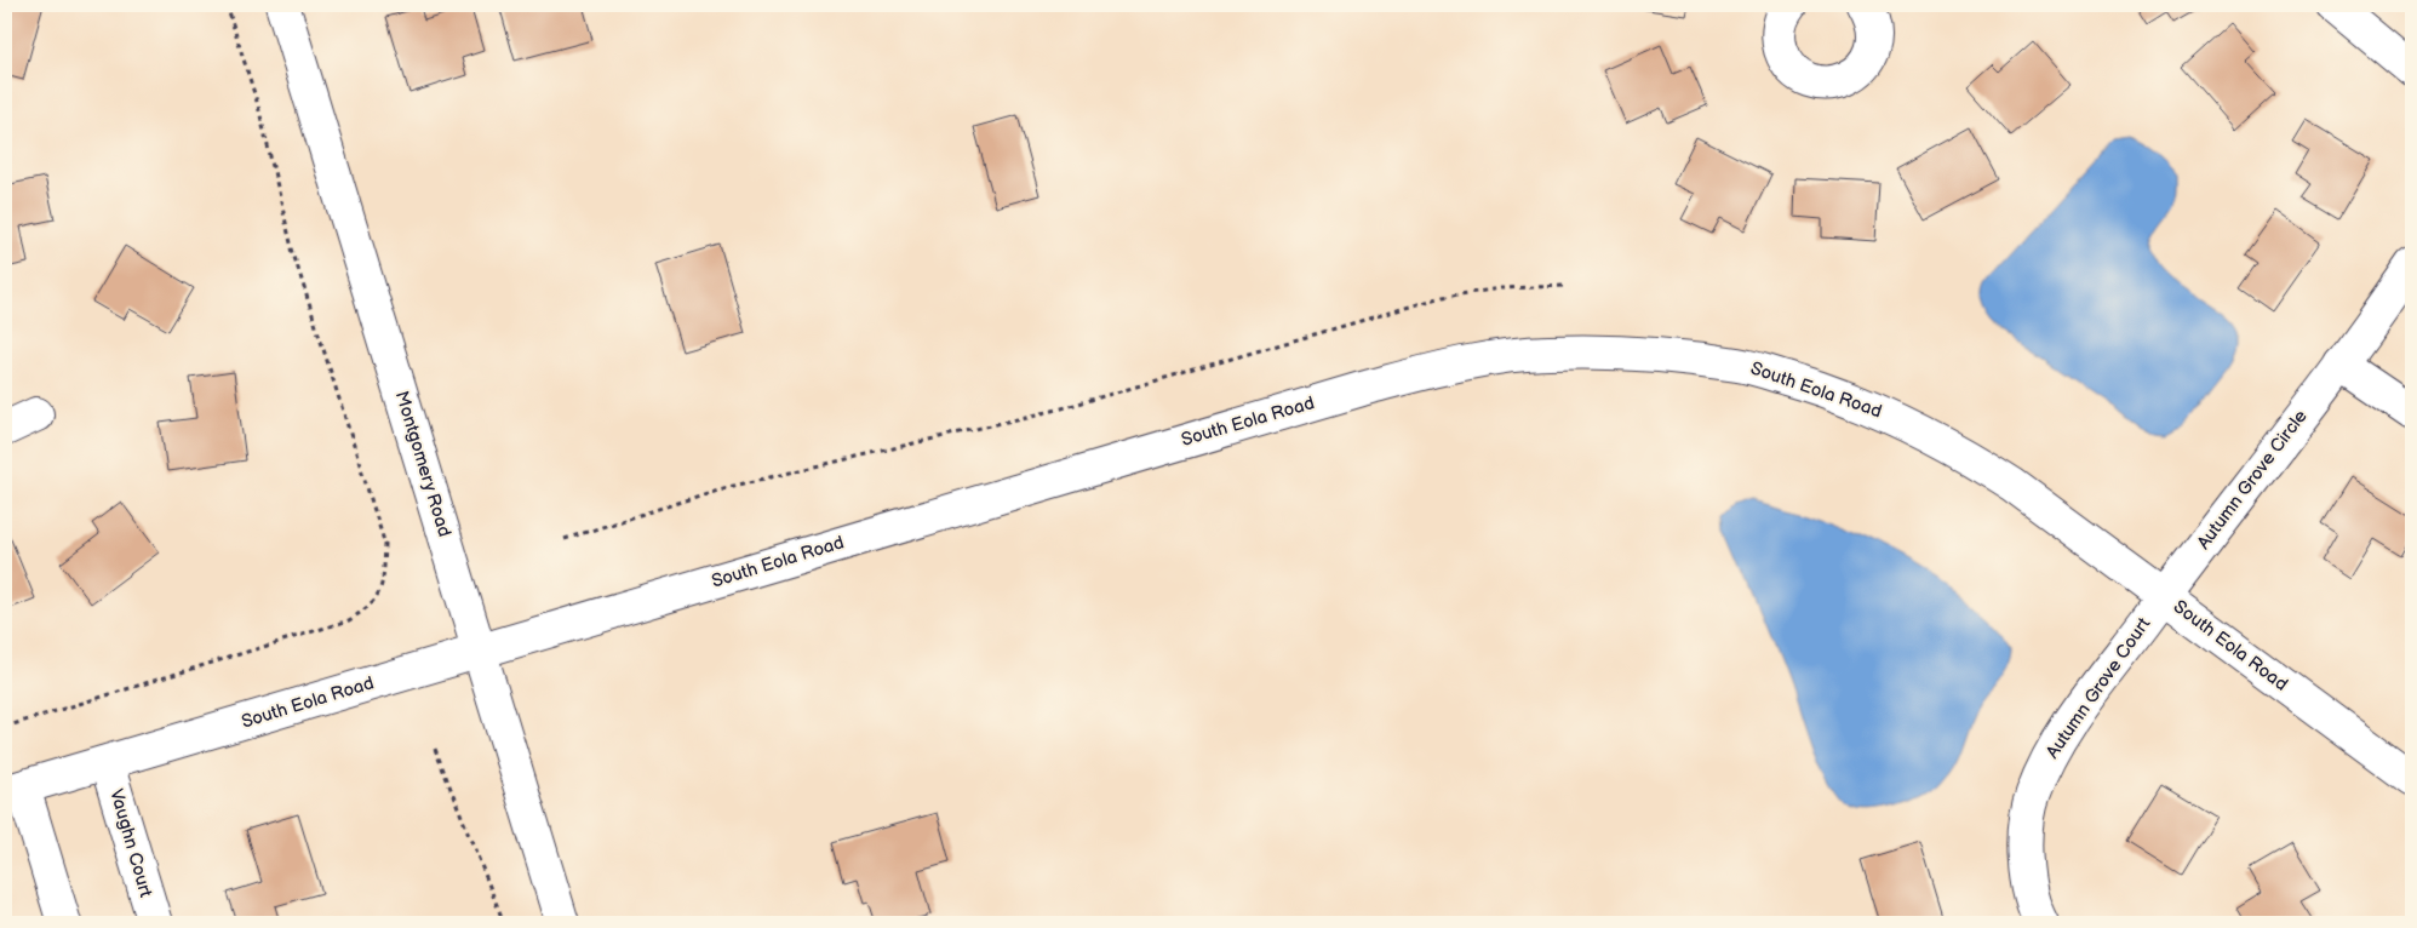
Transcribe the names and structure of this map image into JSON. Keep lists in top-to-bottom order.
{
  "streets": {
    "street": [
      "South Eola Road",
      "Montgomery Road",
      "Autumn Grove Circle",
      "Autumn Grove Court",
      "Vaughn Court"
    ]
  },
  "crossings": [
    ["South Eola Road", "Montgomery Road"],
    ["South Eola Road", "Autumn Grove Circle"],
    ["South Eola Road", "Autumn Grove Court"],
    ["South Eola Road", "Vaughn Court"],
    ["Autumn Grove Circle", "Autumn Grove Court"]
  ]
}
